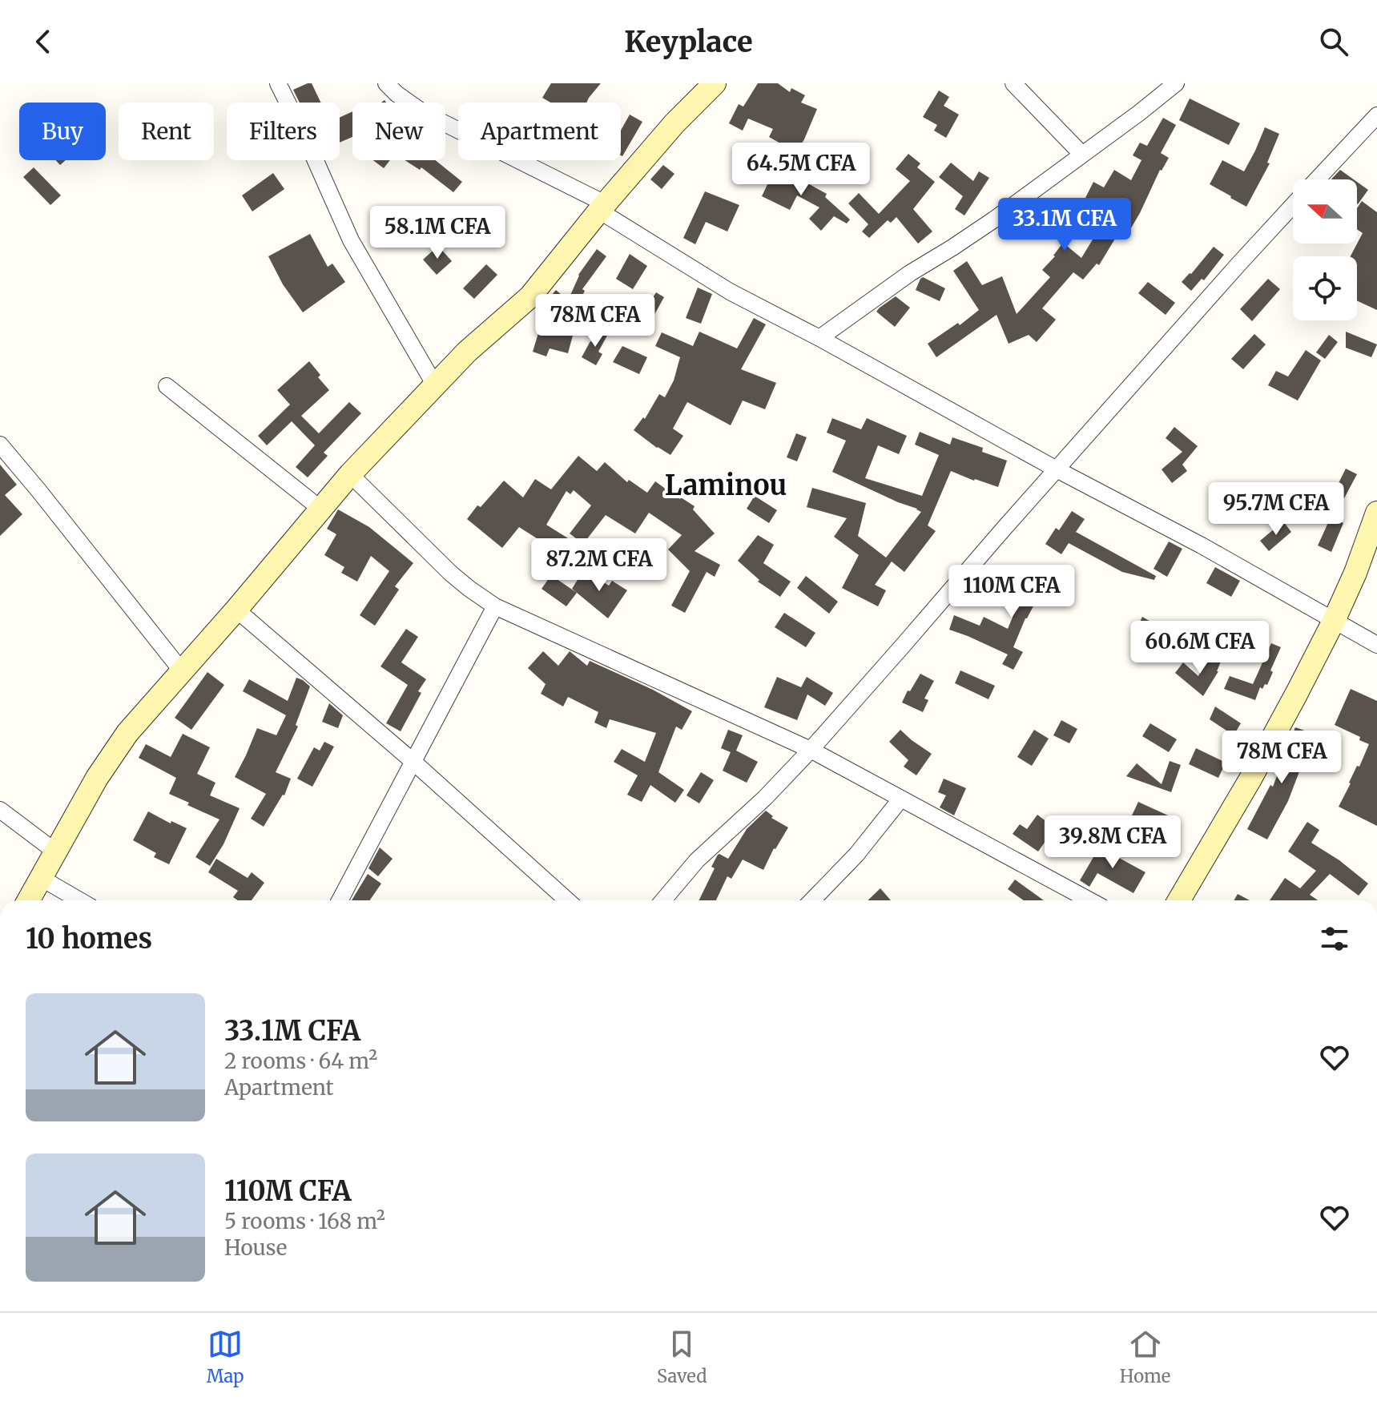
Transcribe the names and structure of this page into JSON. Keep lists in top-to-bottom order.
{
  "districts": ["Laminou"],
  "north": "left",
  "page": {
    "header": "Keyplace",
    "chip": [
      "Buy",
      "Rent",
      "Filters",
      "New",
      "Apartment"
    ],
    "price": [
      "64.5M CFA",
      "33.1M CFA",
      "58.1M CFA",
      "78M CFA",
      "95.7M CFA",
      "87.2M CFA",
      "110M CFA",
      "60.6M CFA",
      "78M CFA",
      "39.8M CFA"
    ],
    "heading": "10 homes",
    "list": [
      {
        "name": "33.1M CFA",
        "note": "2 rooms · 64 m² · Apartment"
      },
      {
        "name": "110M CFA",
        "note": "5 rooms · 168 m² · House"
      }
    ],
    "tabs": ["Map", "Saved", "Home"]
  }
}
